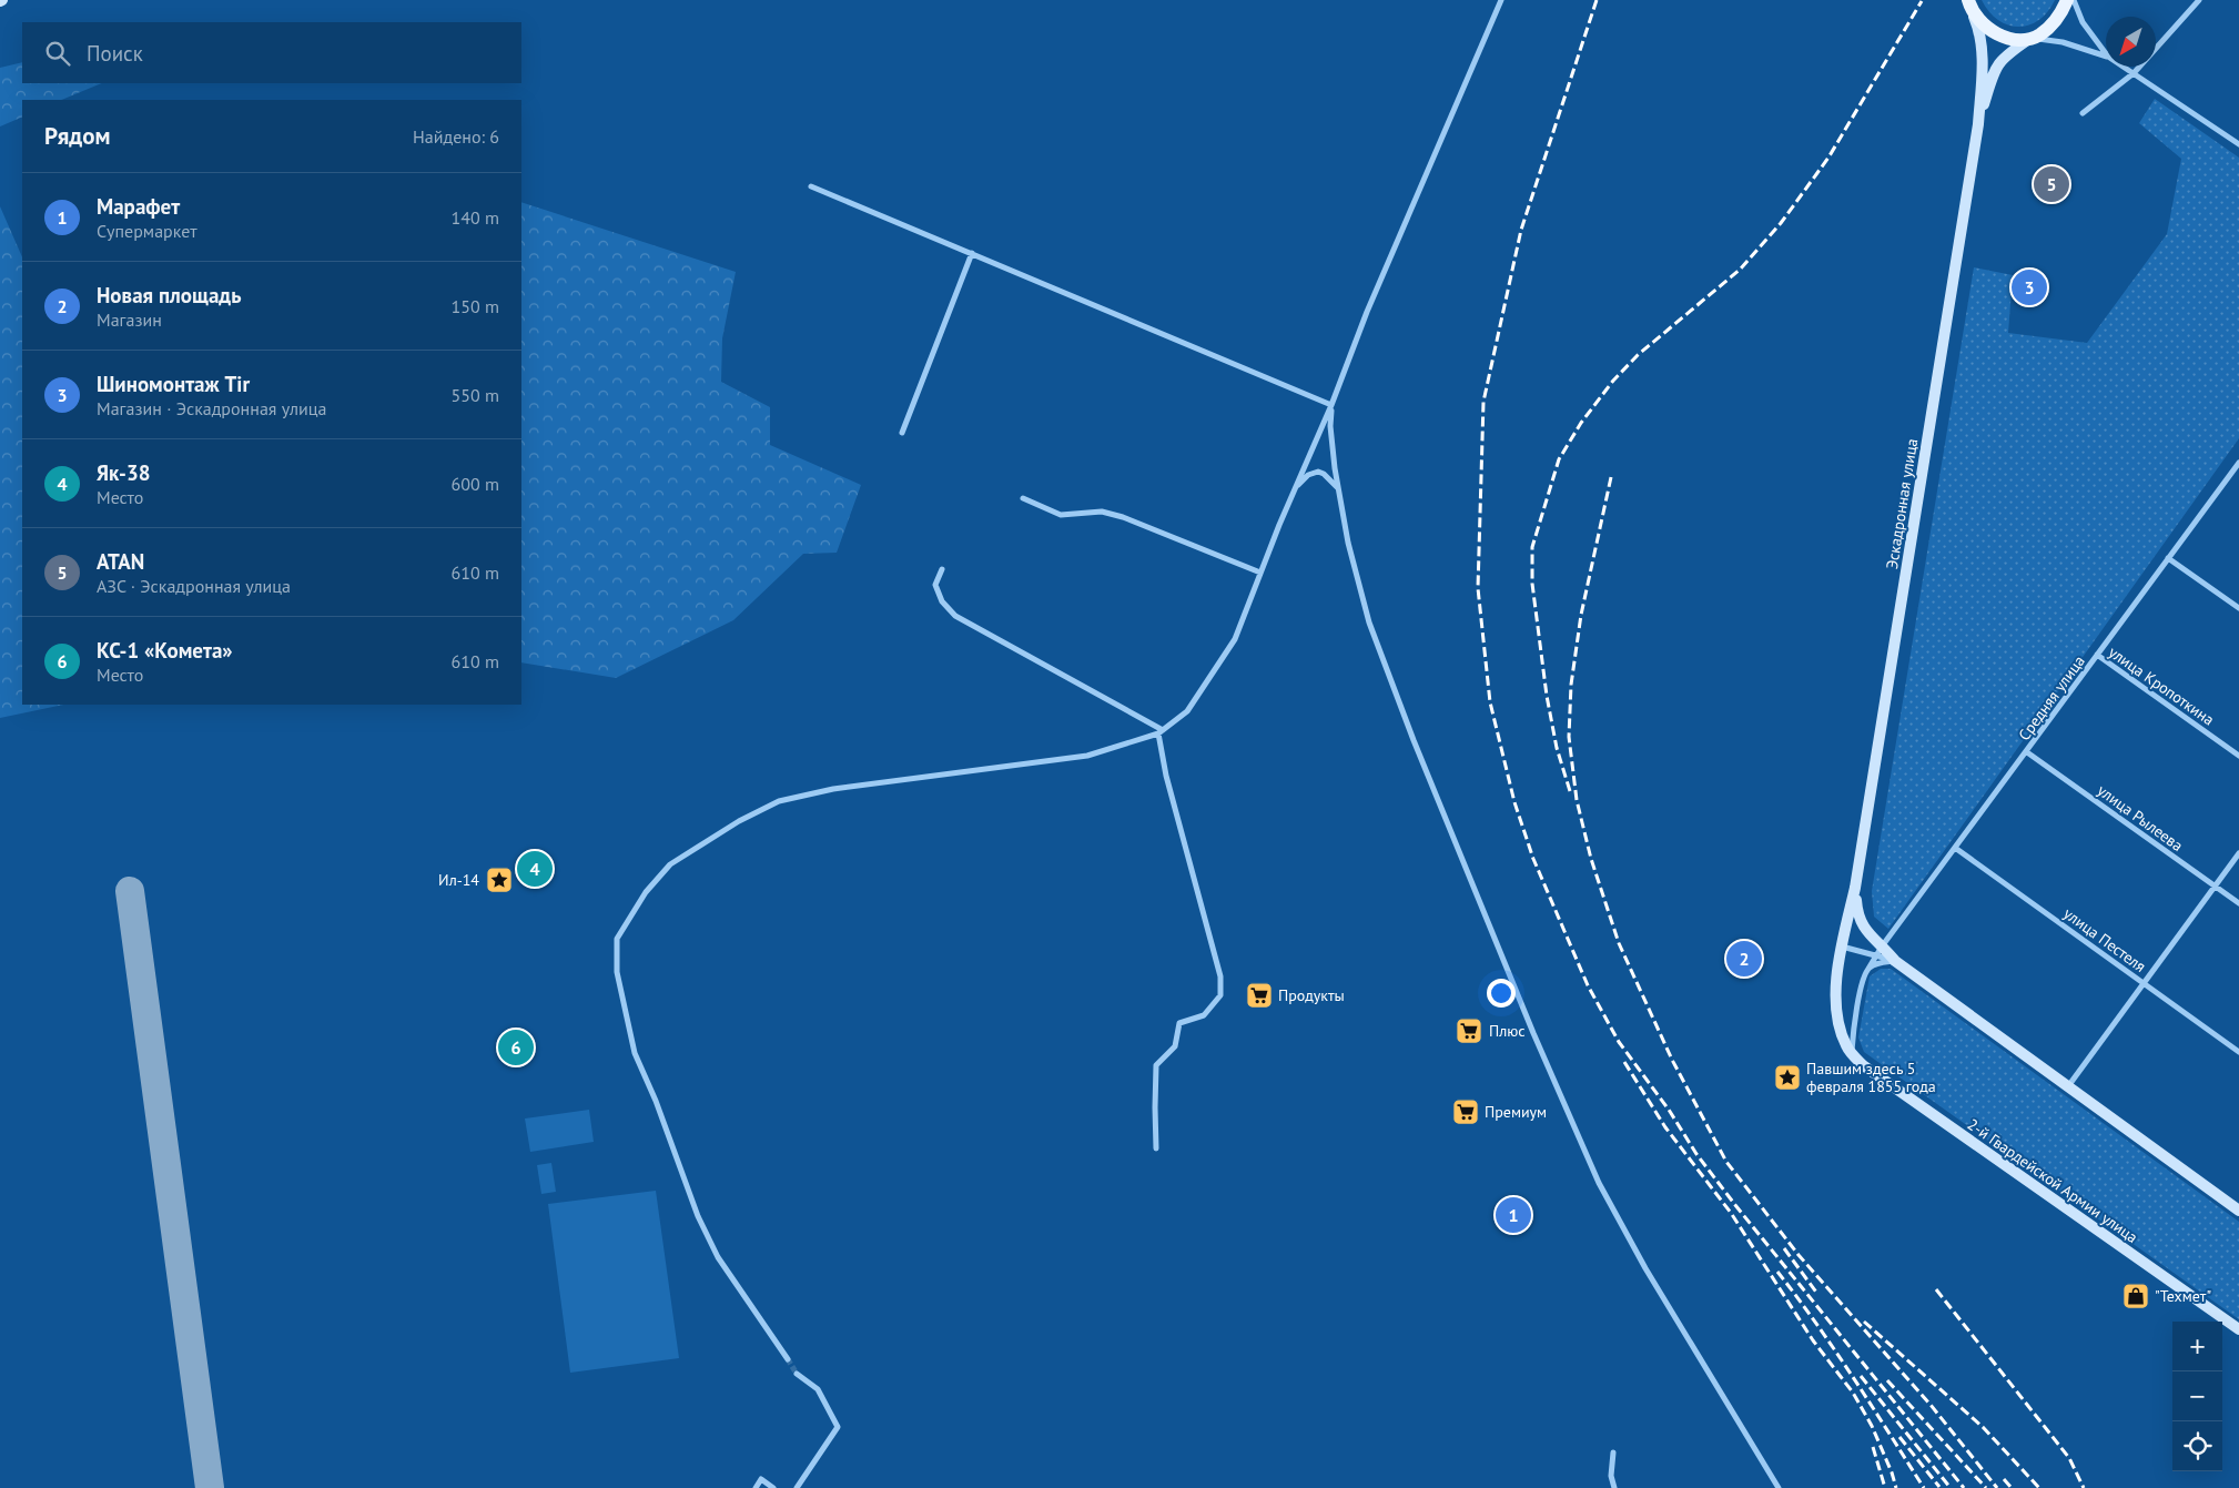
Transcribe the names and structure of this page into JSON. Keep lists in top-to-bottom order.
{
  "streets": {
    "main road": ["Эскадронная улица", "2-й Гвардейской Армии улица"],
    "street": [
      "улица Кропоткина",
      "Средняя улица",
      "улица Рылеева",
      "улица Пестеля"
    ]
  },
  "crossings": [
    ["улица Кропоткина", "Средняя улица"],
    ["Средняя улица", "улица Рылеева"],
    ["Средняя улица", "улица Пестеля"],
    ["Средняя улица", "2-й Гвардейской Армии улица"]
  ],
  "places": {
    "place": ["Ил-14", "Павшим здесь 5 февраля 1855 года"],
    "supermarket": ["Продукты", "Плюс", "Премиум"],
    "shop": ["\"Техмет\""]
  },
  "north": "bottom left",
  "page": {
    "search": "Поиск",
    "heading": ["Рядом", "Найдено: 6"],
    "pins": [
      "5",
      "3",
      "4",
      "2",
      "6",
      "1"
    ],
    "list": [
      {
        "mark": "1",
        "name": "Марафет",
        "note": "Супермаркет",
        "value": "140 m"
      },
      {
        "mark": "2",
        "name": "Новая площадь",
        "note": "Магазин",
        "value": "150 m"
      },
      {
        "mark": "3",
        "name": "Шиномонтаж Tir",
        "note": "Магазин · Эскадронная улица",
        "value": "550 m"
      },
      {
        "mark": "4",
        "name": "Як-38",
        "note": "Место",
        "value": "600 m"
      },
      {
        "mark": "5",
        "name": "ATAN",
        "note": "АЗС · Эскадронная улица",
        "value": "610 m"
      },
      {
        "mark": "6",
        "name": "КС-1 «Комета»",
        "note": "Место",
        "value": "610 m"
      }
    ],
    "map_buttons": ["+", "−"]
  }
}
